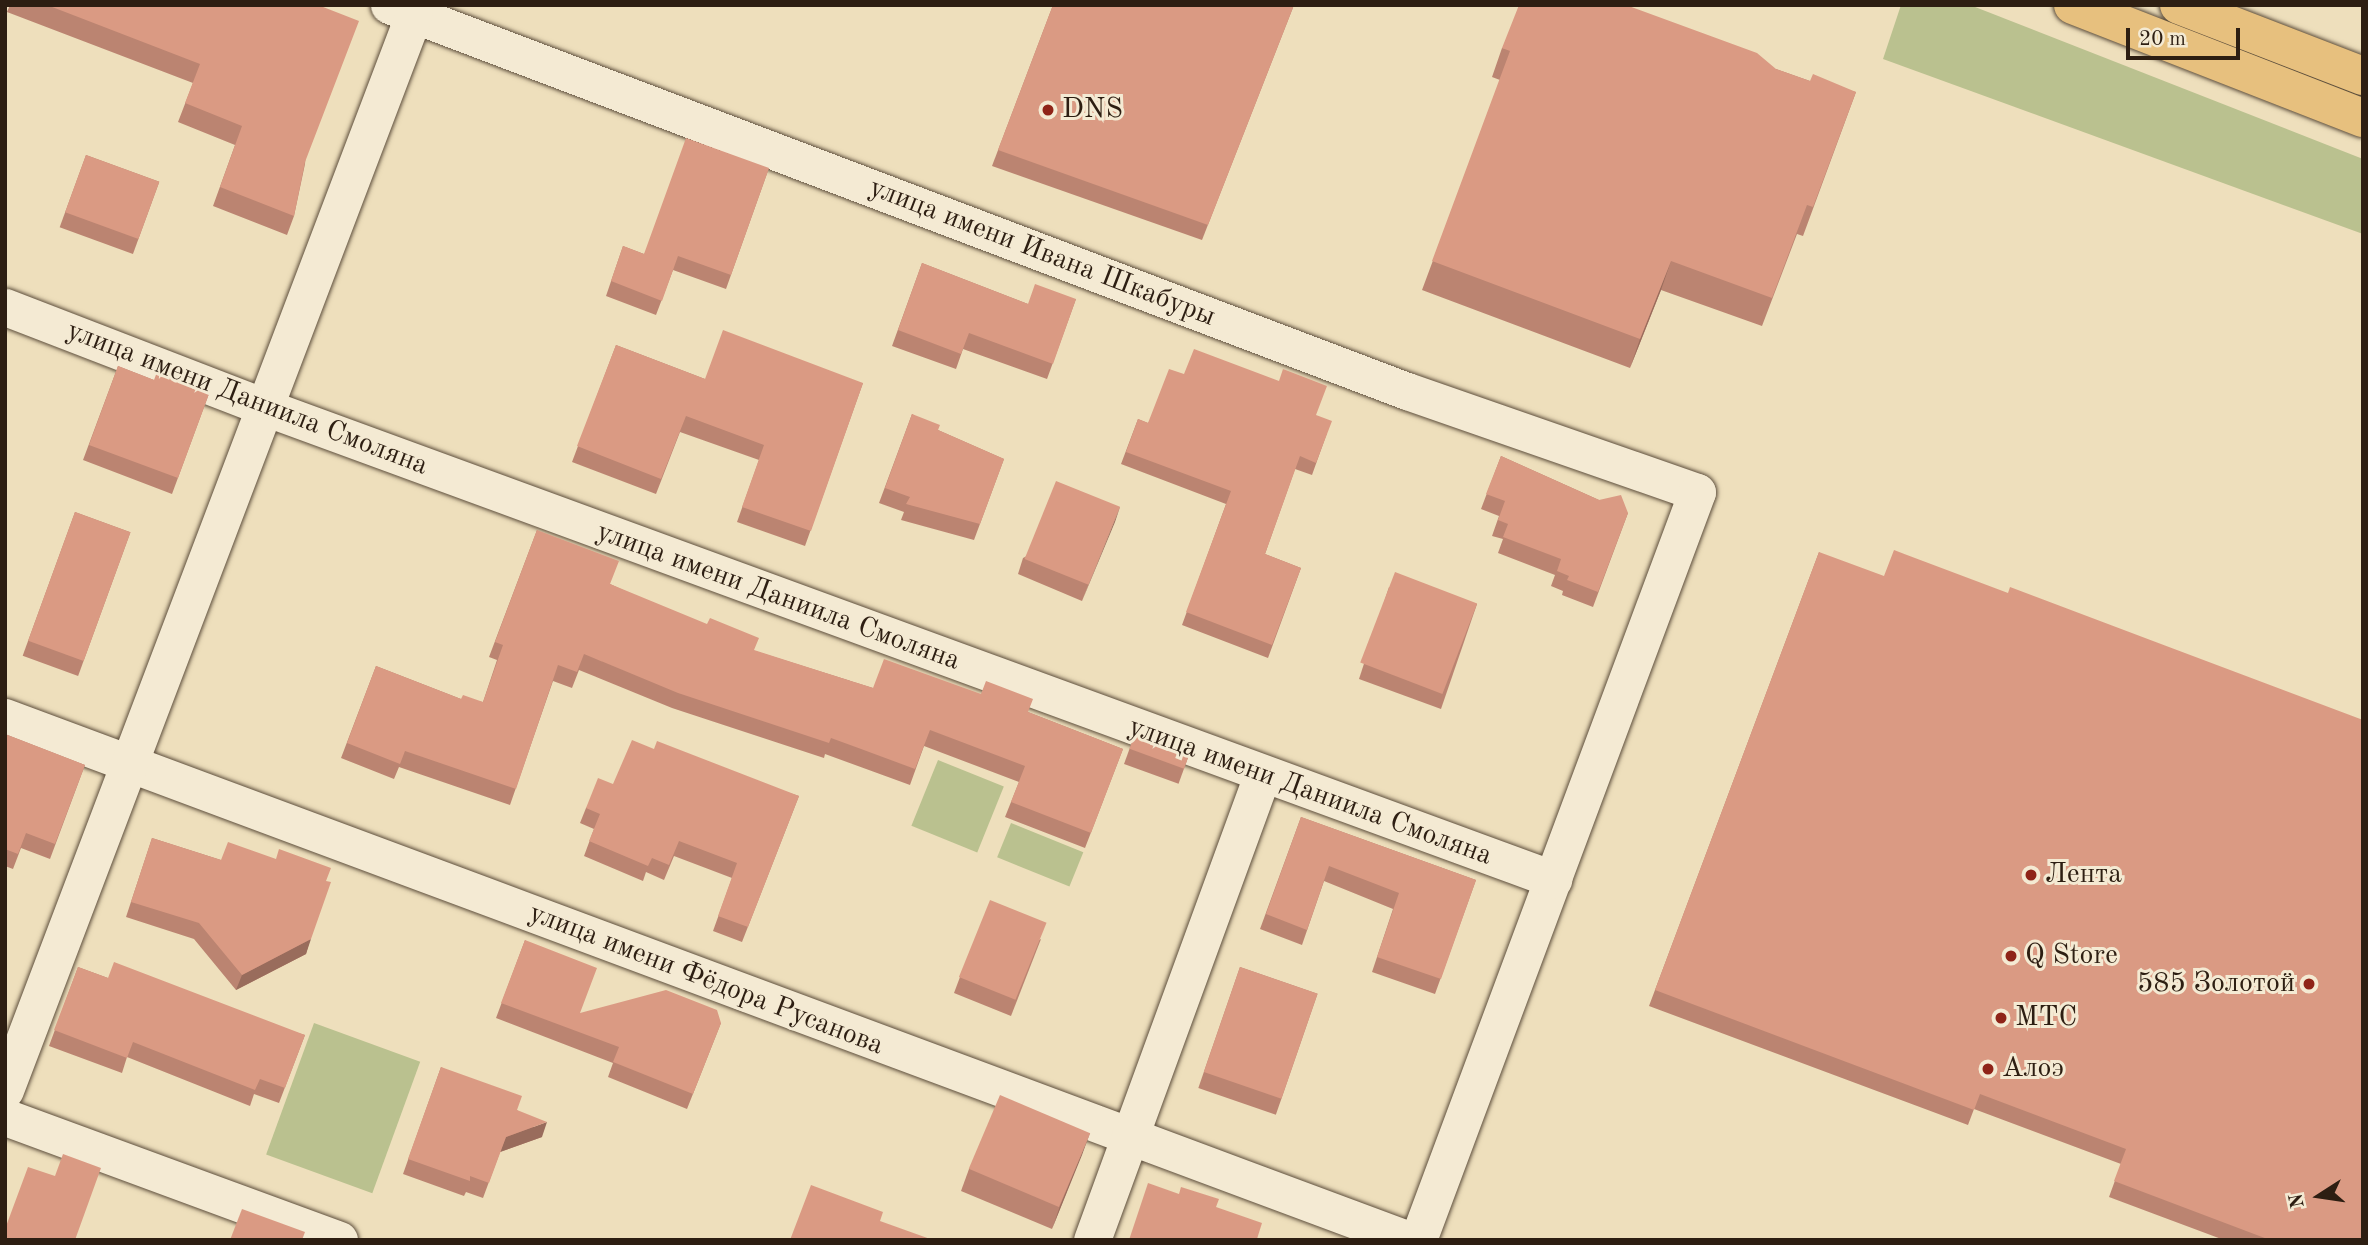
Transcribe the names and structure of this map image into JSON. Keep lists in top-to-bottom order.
{
  "streets": {
    "street": ["улица имени Ивана Шкабуры", "улица имени Даниила Смоляна", "улица имени Фёдора Русанова"]
  },
  "crossings": [
    ["улица имени Ивана Шкабуры", "улица имени Даниила Смоляна"]
  ],
  "places": [
    "DNS",
    "Лента",
    "Q Store",
    "585 Золотой",
    "МТС",
    "Алоэ"
  ],
  "scale_bar": "20 m",
  "north": "left"
}
